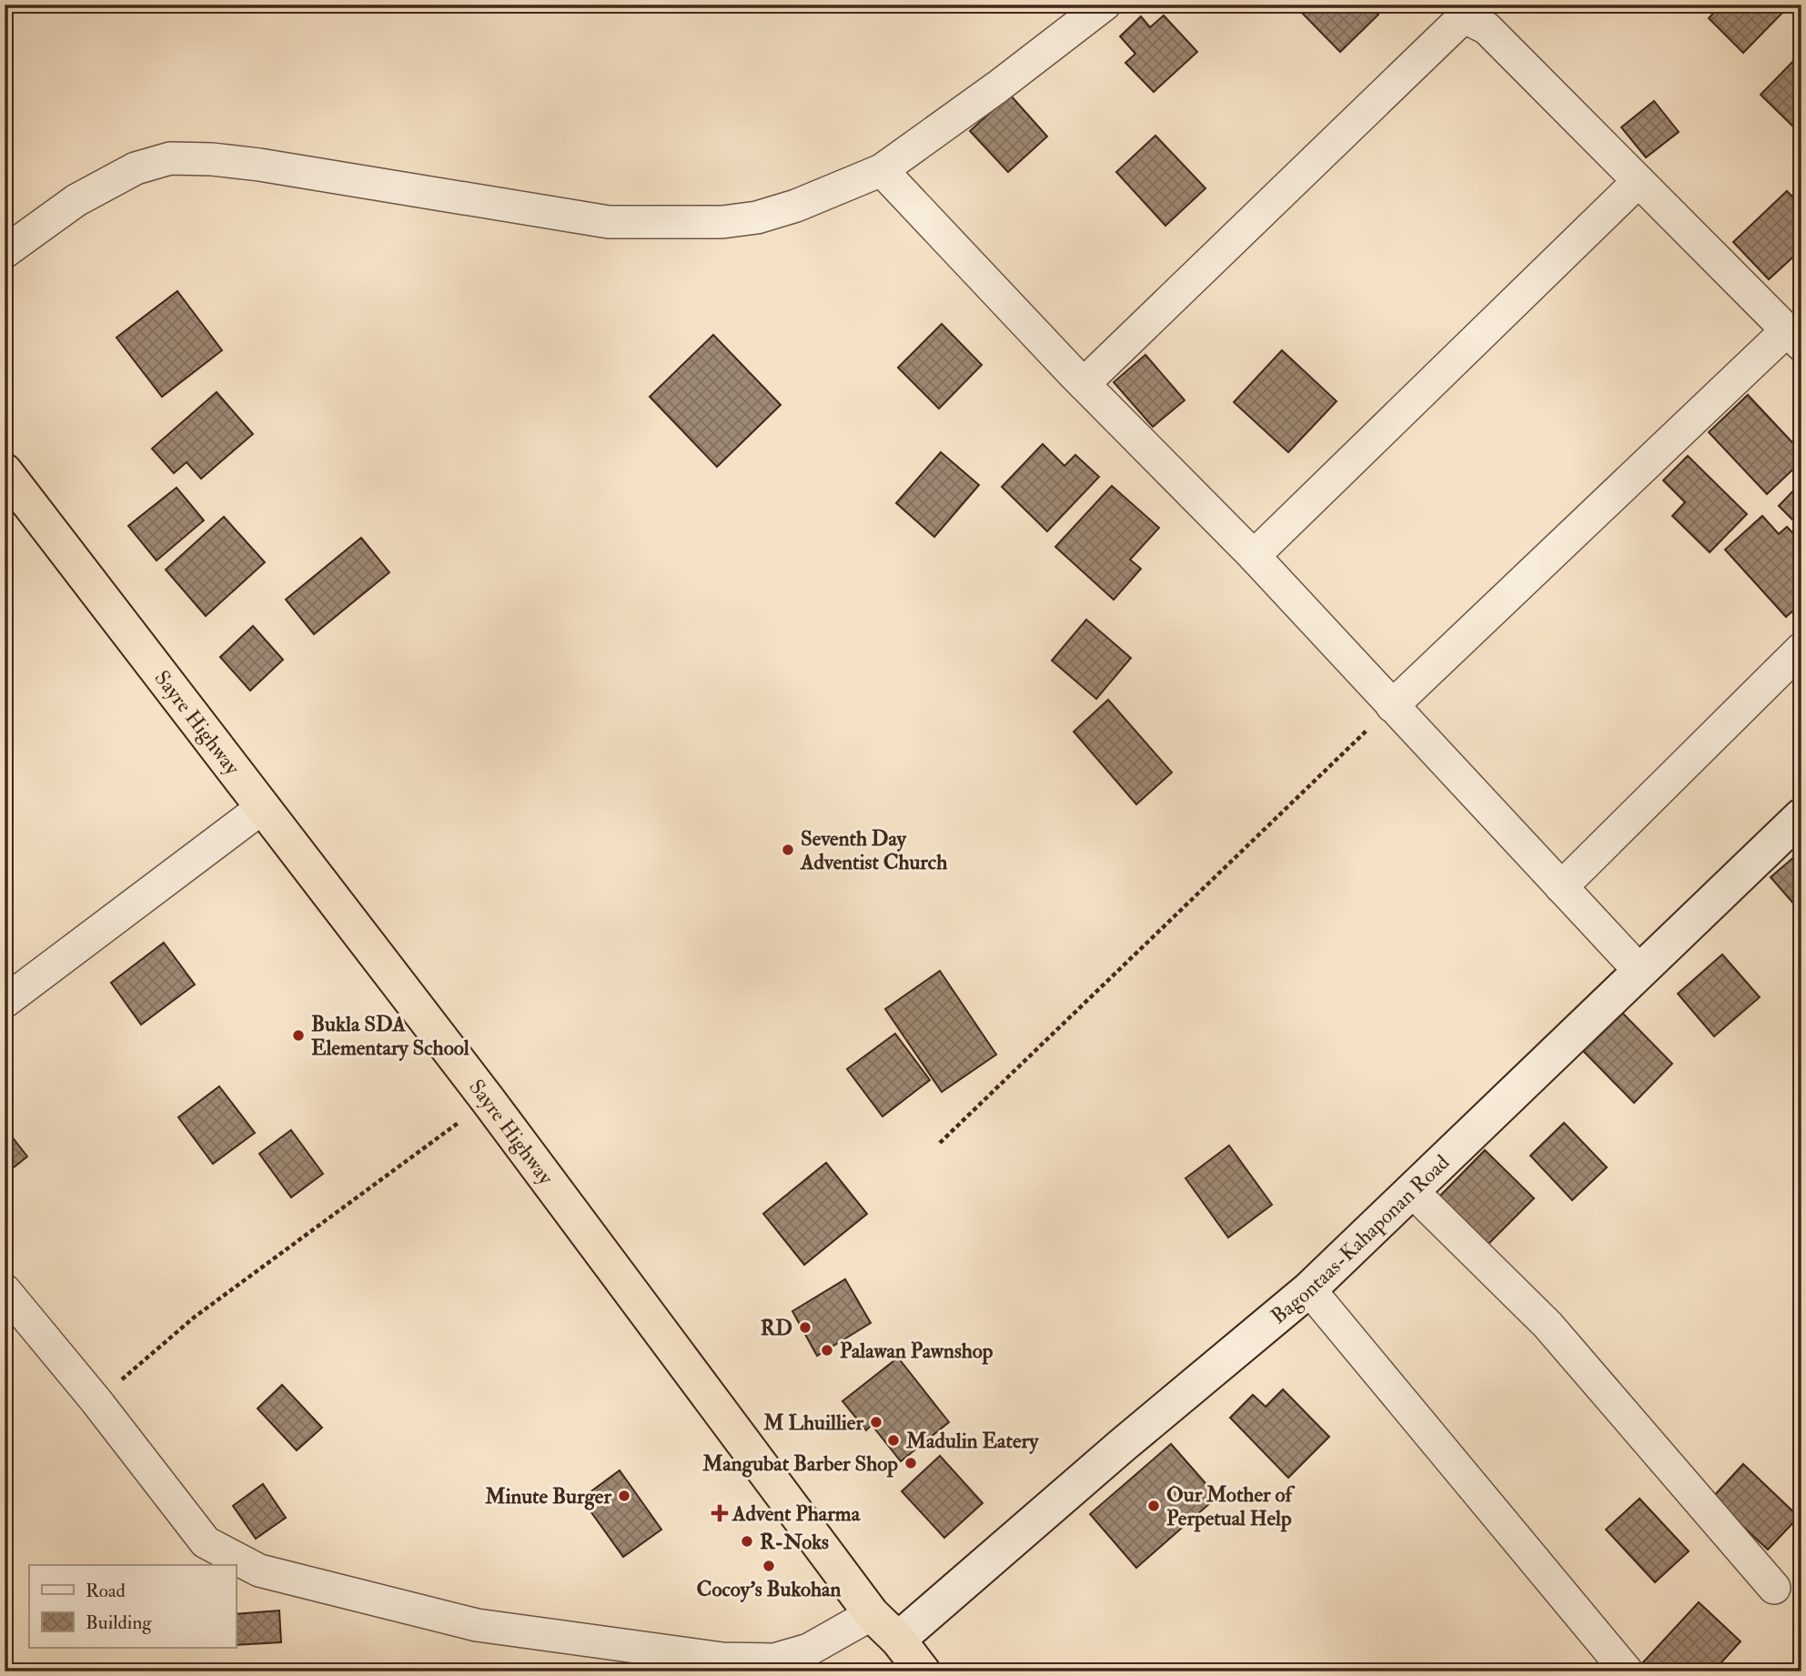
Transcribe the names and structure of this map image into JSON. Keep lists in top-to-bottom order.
{
  "streets": {
    "highway": ["Sayre Highway"],
    "main road": ["Bagontaas-Kahaponan Road"]
  },
  "crossings": [
    ["Sayre Highway", "Bagontaas-Kahaponan Road"]
  ],
  "places": {
    "other": [
      "Seventh Day Adventist Church",
      "Bukla SDA Elementary School",
      "RD",
      "Palawan Pawnshop",
      "M Lhuillier",
      "Madulin Eatery",
      "Mangubat Barber Shop",
      "Minute Burger",
      "Our Mother of Perpetual Help",
      "R-Noks",
      "Cocoy's Bukohan"
    ],
    "health": ["Advent Pharma"]
  },
  "legend": ["Road", "Building"]
}
